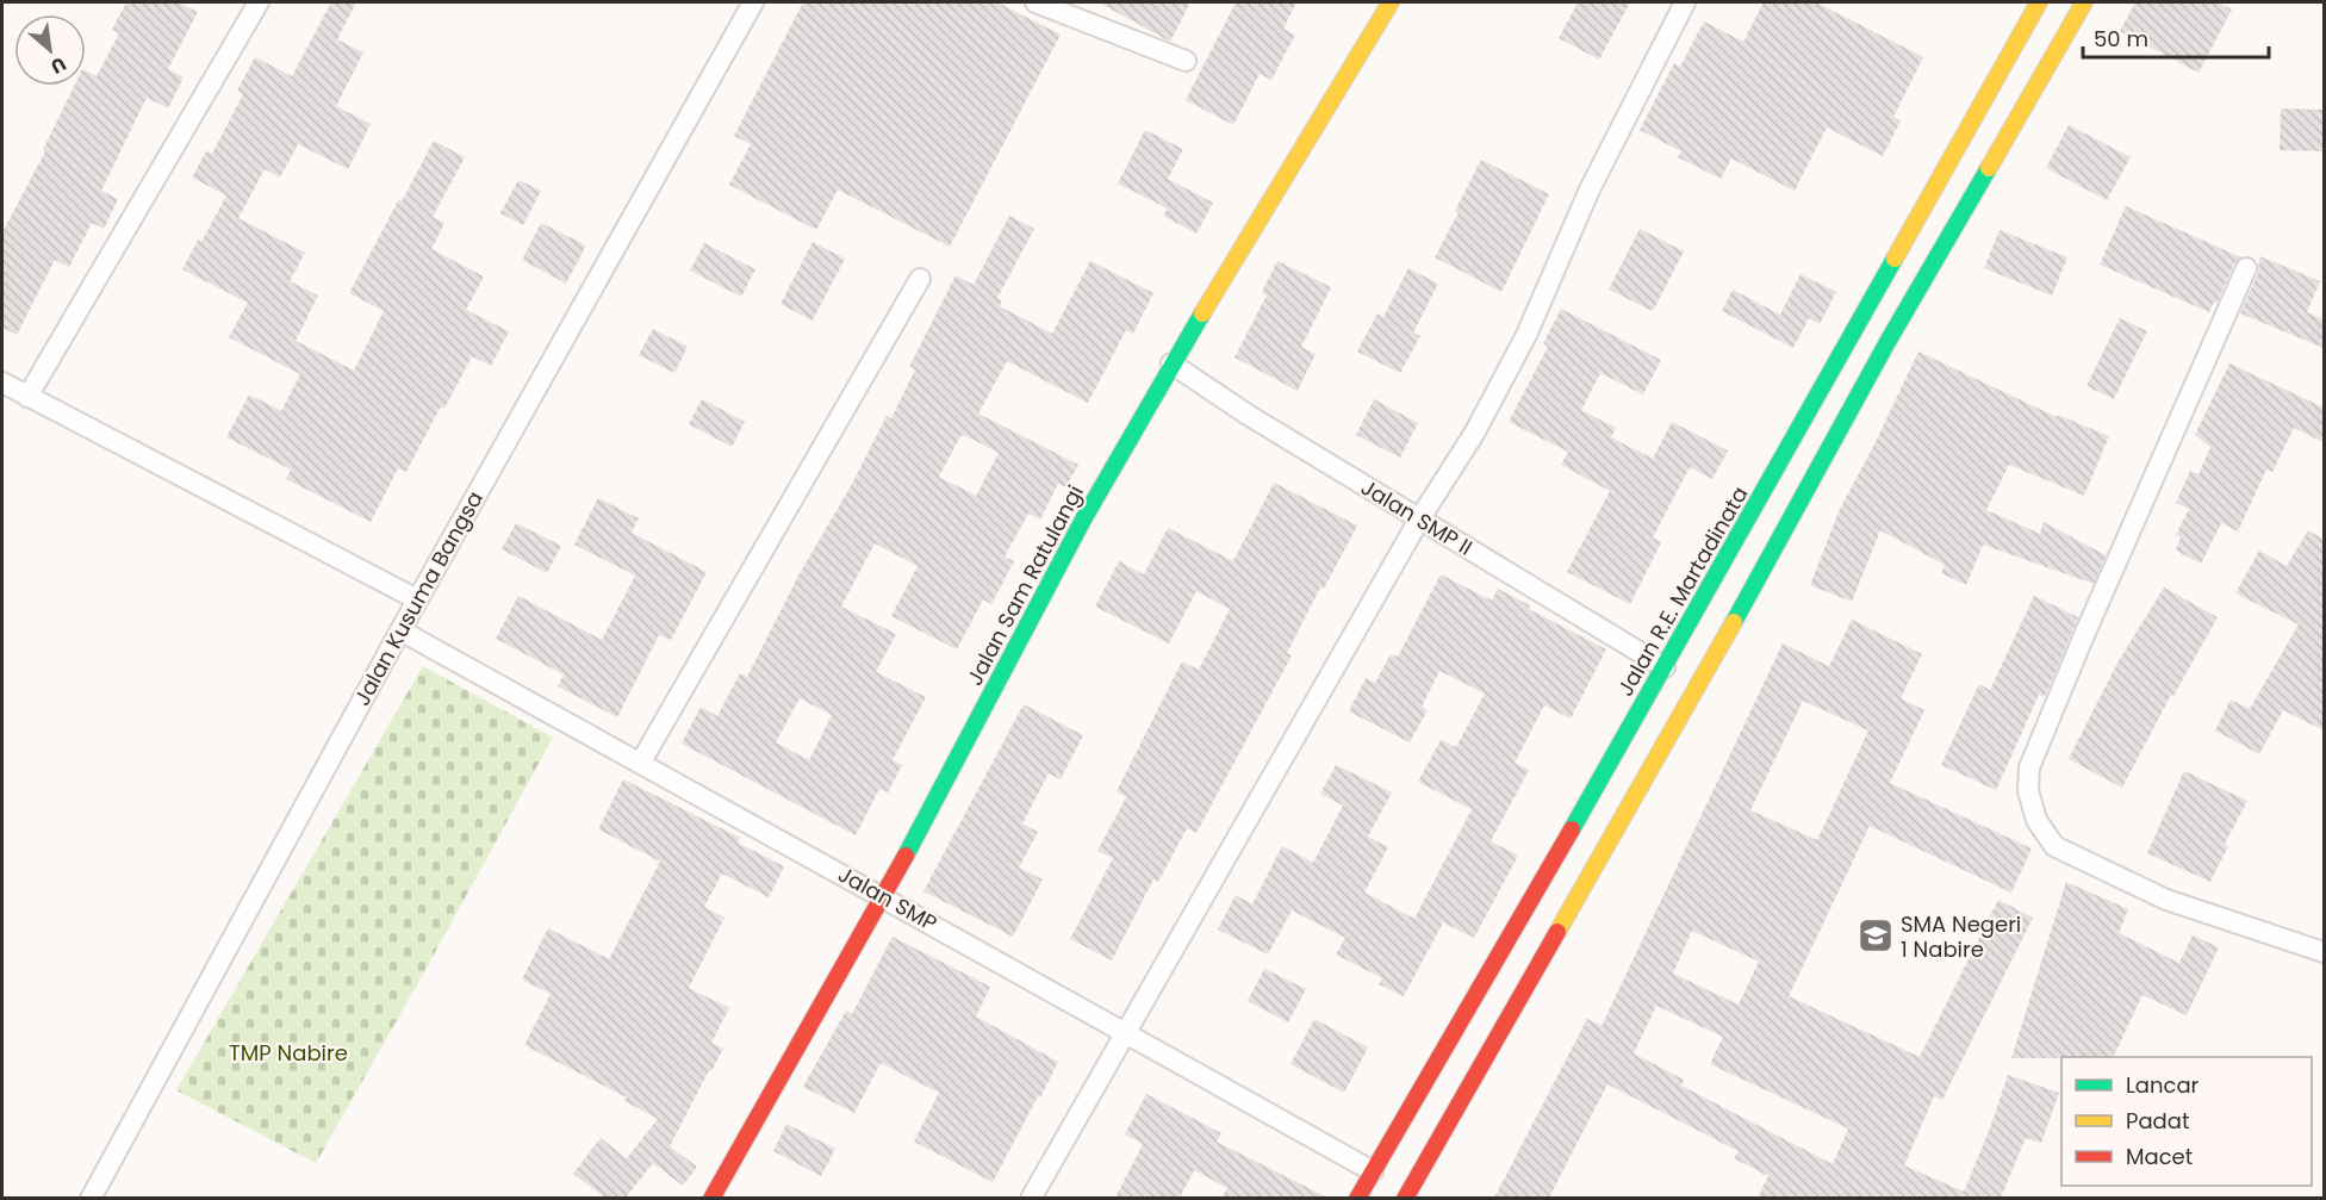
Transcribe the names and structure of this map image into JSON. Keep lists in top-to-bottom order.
{
  "streets": {
    "main road": ["Jalan Sam Ratulangi", "Jalan R.E. Martadinata"],
    "street": ["Jalan SMP II", "Jalan Kusuma Bangsa", "Jalan SMP"]
  },
  "crossings": [
    ["Jalan SMP II", "Jalan Sam Ratulangi"],
    ["Jalan SMP II", "Jalan R.E. Martadinata"],
    ["Jalan Sam Ratulangi", "Jalan SMP"],
    ["Jalan R.E. Martadinata", "Jalan SMP"],
    ["Jalan Kusuma Bangsa", "Jalan SMP"]
  ],
  "parks": ["TMP Nabire"],
  "places": {
    "school or university": ["SMA Negeri 1 Nabire"]
  },
  "legend": ["Lancar", "Padat", "Macet"],
  "scale_bar": "50 m",
  "north": "bottom right"
}
